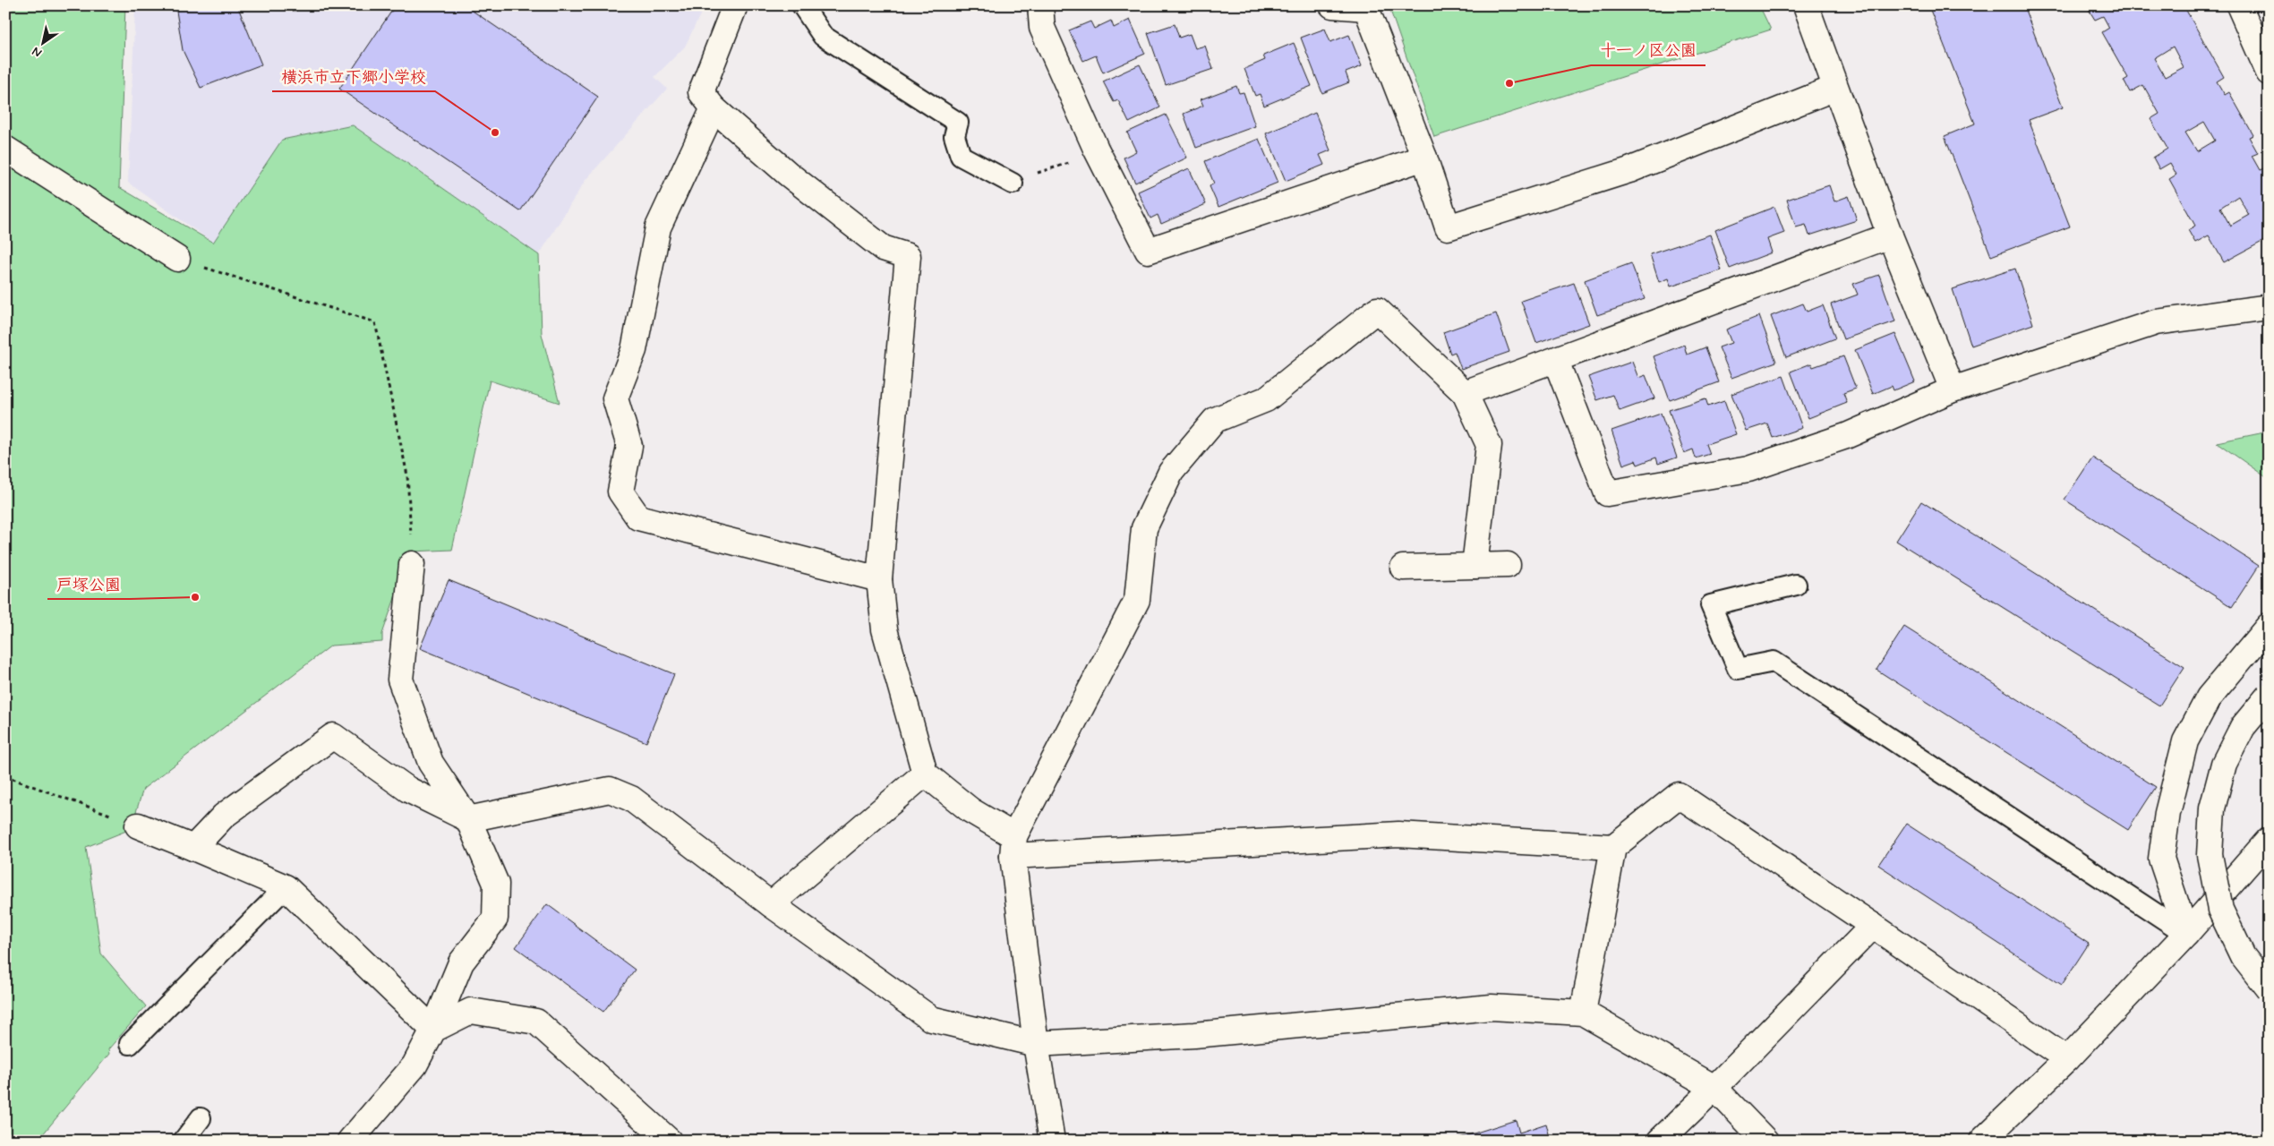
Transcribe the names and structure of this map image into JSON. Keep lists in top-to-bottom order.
{
  "places": ["十一ノ区公園", "横浜市立下郷小学校", "戸塚公園"],
  "north": "bottom left"
}
